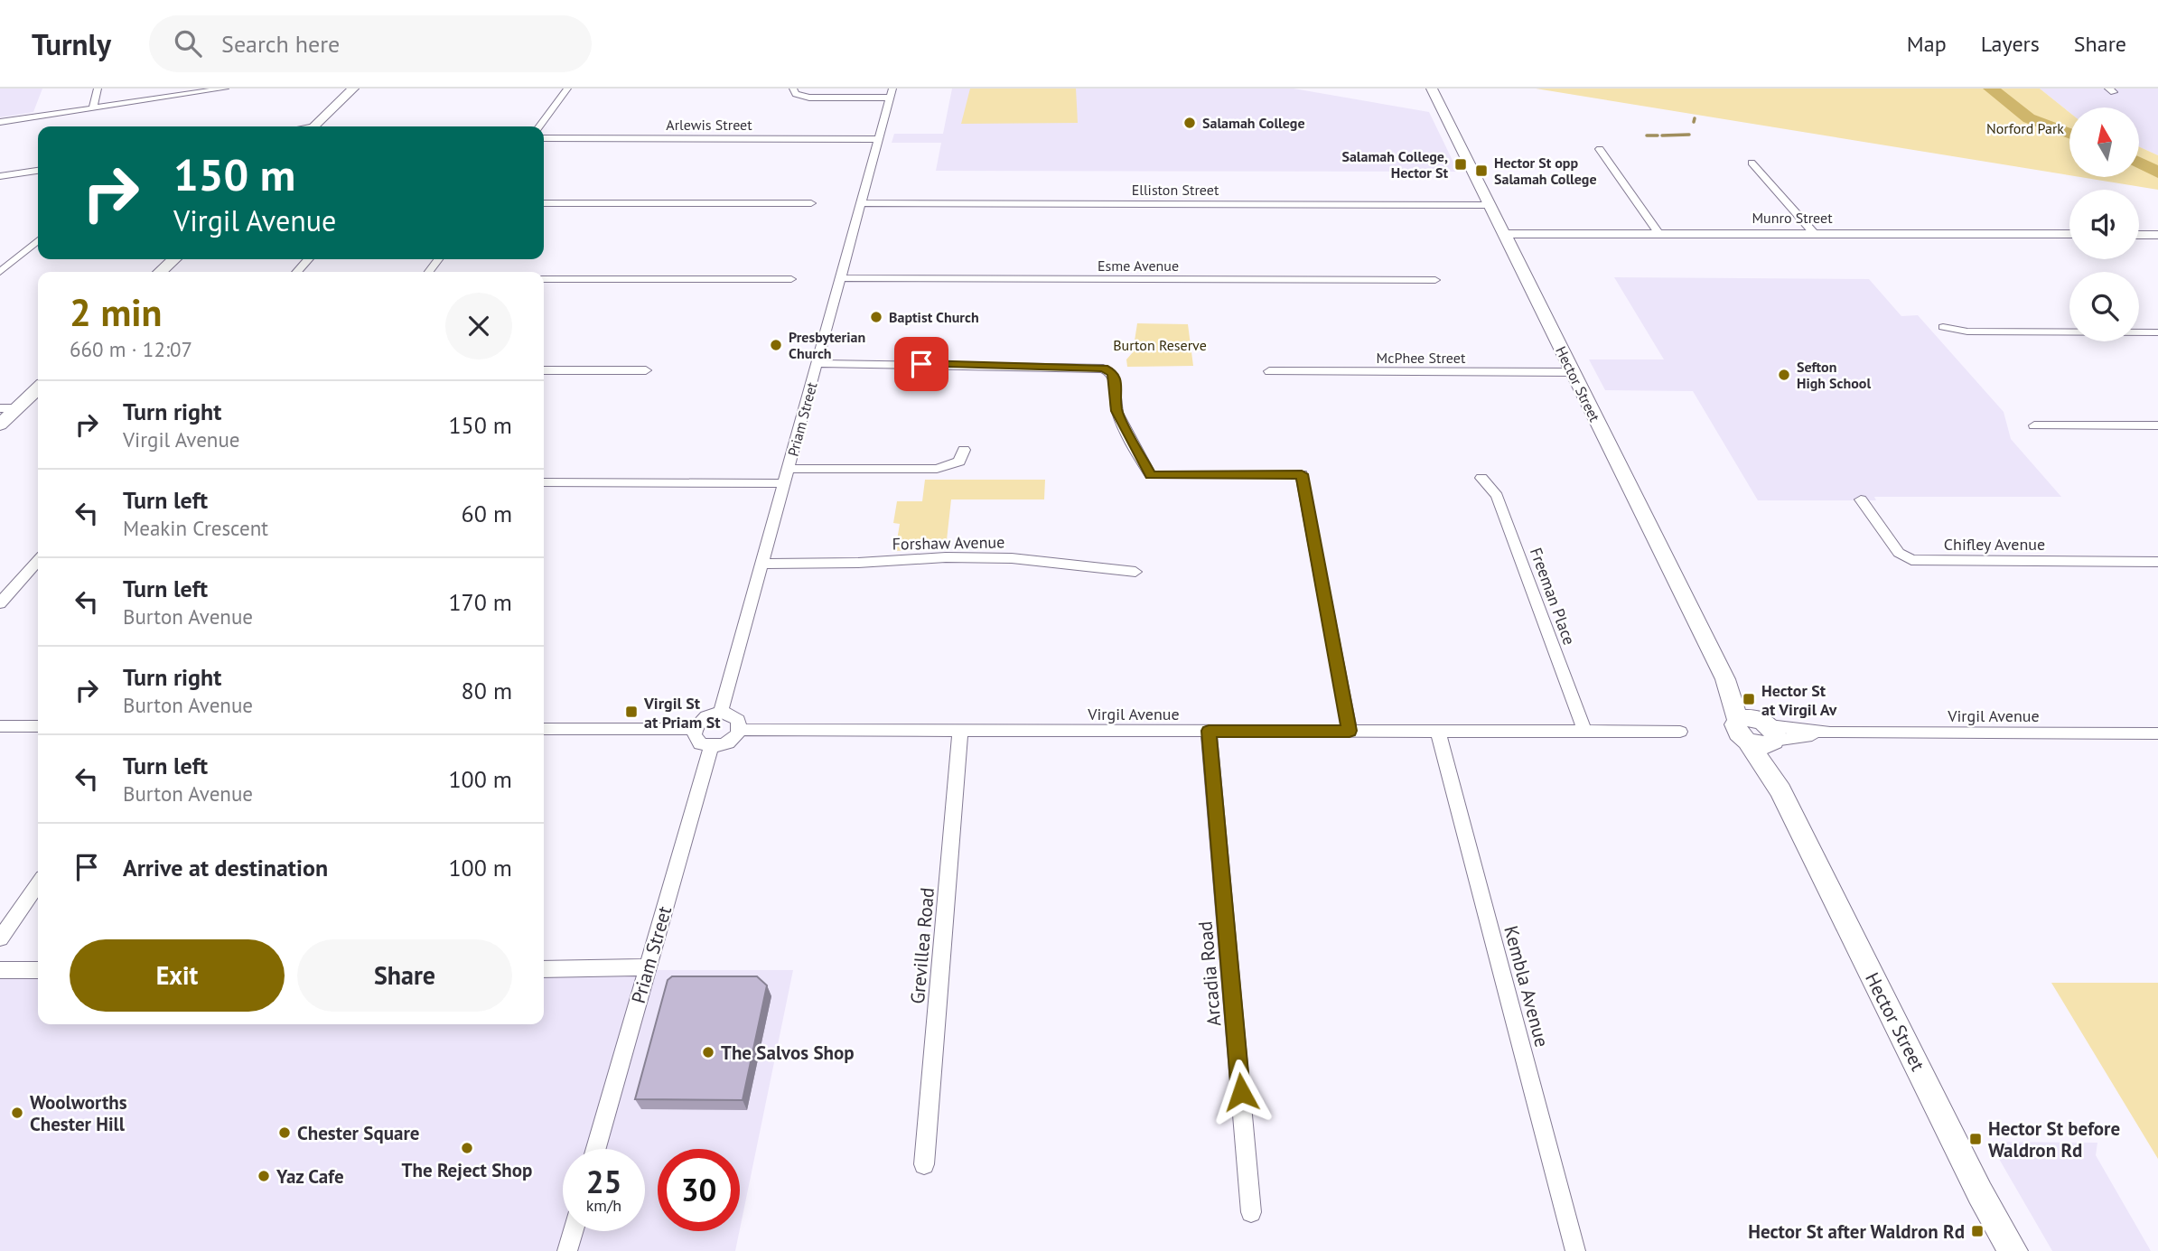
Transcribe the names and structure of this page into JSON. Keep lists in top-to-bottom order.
{
  "streets": {
    "main road": ["Munro Street", "Hector Street"],
    "street": [
      "Arlewis Street",
      "Elliston Street",
      "Esme Avenue",
      "McPhee Street",
      "Priam Street",
      "Forshaw Avenue",
      "Chifley Avenue",
      "Freeman Place",
      "Virgil Avenue",
      "Grevillea Road",
      "Arcadia Road",
      "Kembla Avenue"
    ]
  },
  "crossings": [
    ["Arlewis Street", "Priam Street"],
    ["Elliston Street", "Hector Street"],
    ["Elliston Street", "Priam Street"],
    ["Munro Street", "Hector Street"],
    ["Esme Avenue", "Priam Street"],
    ["McPhee Street", "Hector Street"],
    ["Hector Street", "Virgil Avenue"],
    ["Priam Street", "Forshaw Avenue"],
    ["Priam Street", "Virgil Avenue"],
    ["Freeman Place", "Virgil Avenue"],
    ["Virgil Avenue", "Grevillea Road"],
    ["Virgil Avenue", "Arcadia Road"],
    ["Virgil Avenue", "Kembla Avenue"]
  ],
  "parks": ["Norford Park", "Burton Reserve"],
  "places": {
    "other": [
      "Salamah College",
      "Baptist Church",
      "Presbyterian Church",
      "Sefton High School",
      "The Salvos Shop",
      "Woolworths Chester Hill",
      "Chester Square",
      "The Reject Shop",
      "Yaz Cafe"
    ],
    "transit": [
      "Salamah College, Hector St",
      "Hector St opp Salamah College",
      "Hector St at Virgil Av",
      "Virgil St at Priam St",
      "Hector St before Waldron Rd",
      "Hector St after Waldron Rd"
    ]
  },
  "north": "top",
  "page": {
    "header": "Turnly",
    "search": "Search here",
    "nav": ["Map", "Layers", "Share"],
    "turn": ["150 m", "Virgil Avenue"],
    "heading": ["2 min", "660 m · 12:07"],
    "list": [
      {
        "name": "Turn right",
        "note": "Virgil Avenue",
        "value": "150 m"
      },
      {
        "name": "Turn left",
        "note": "Meakin Crescent",
        "value": "60 m"
      },
      {
        "name": "Turn left",
        "note": "Burton Avenue",
        "value": "170 m"
      },
      {
        "name": "Turn right",
        "note": "Burton Avenue",
        "value": "80 m"
      },
      {
        "name": "Turn left",
        "note": "Burton Avenue",
        "value": "100 m"
      },
      {
        "name": "Arrive at destination",
        "value": "100 m"
      }
    ],
    "buttons": ["Exit", "Share"],
    "speed": "25 km/h",
    "limit": "30"
  }
}
